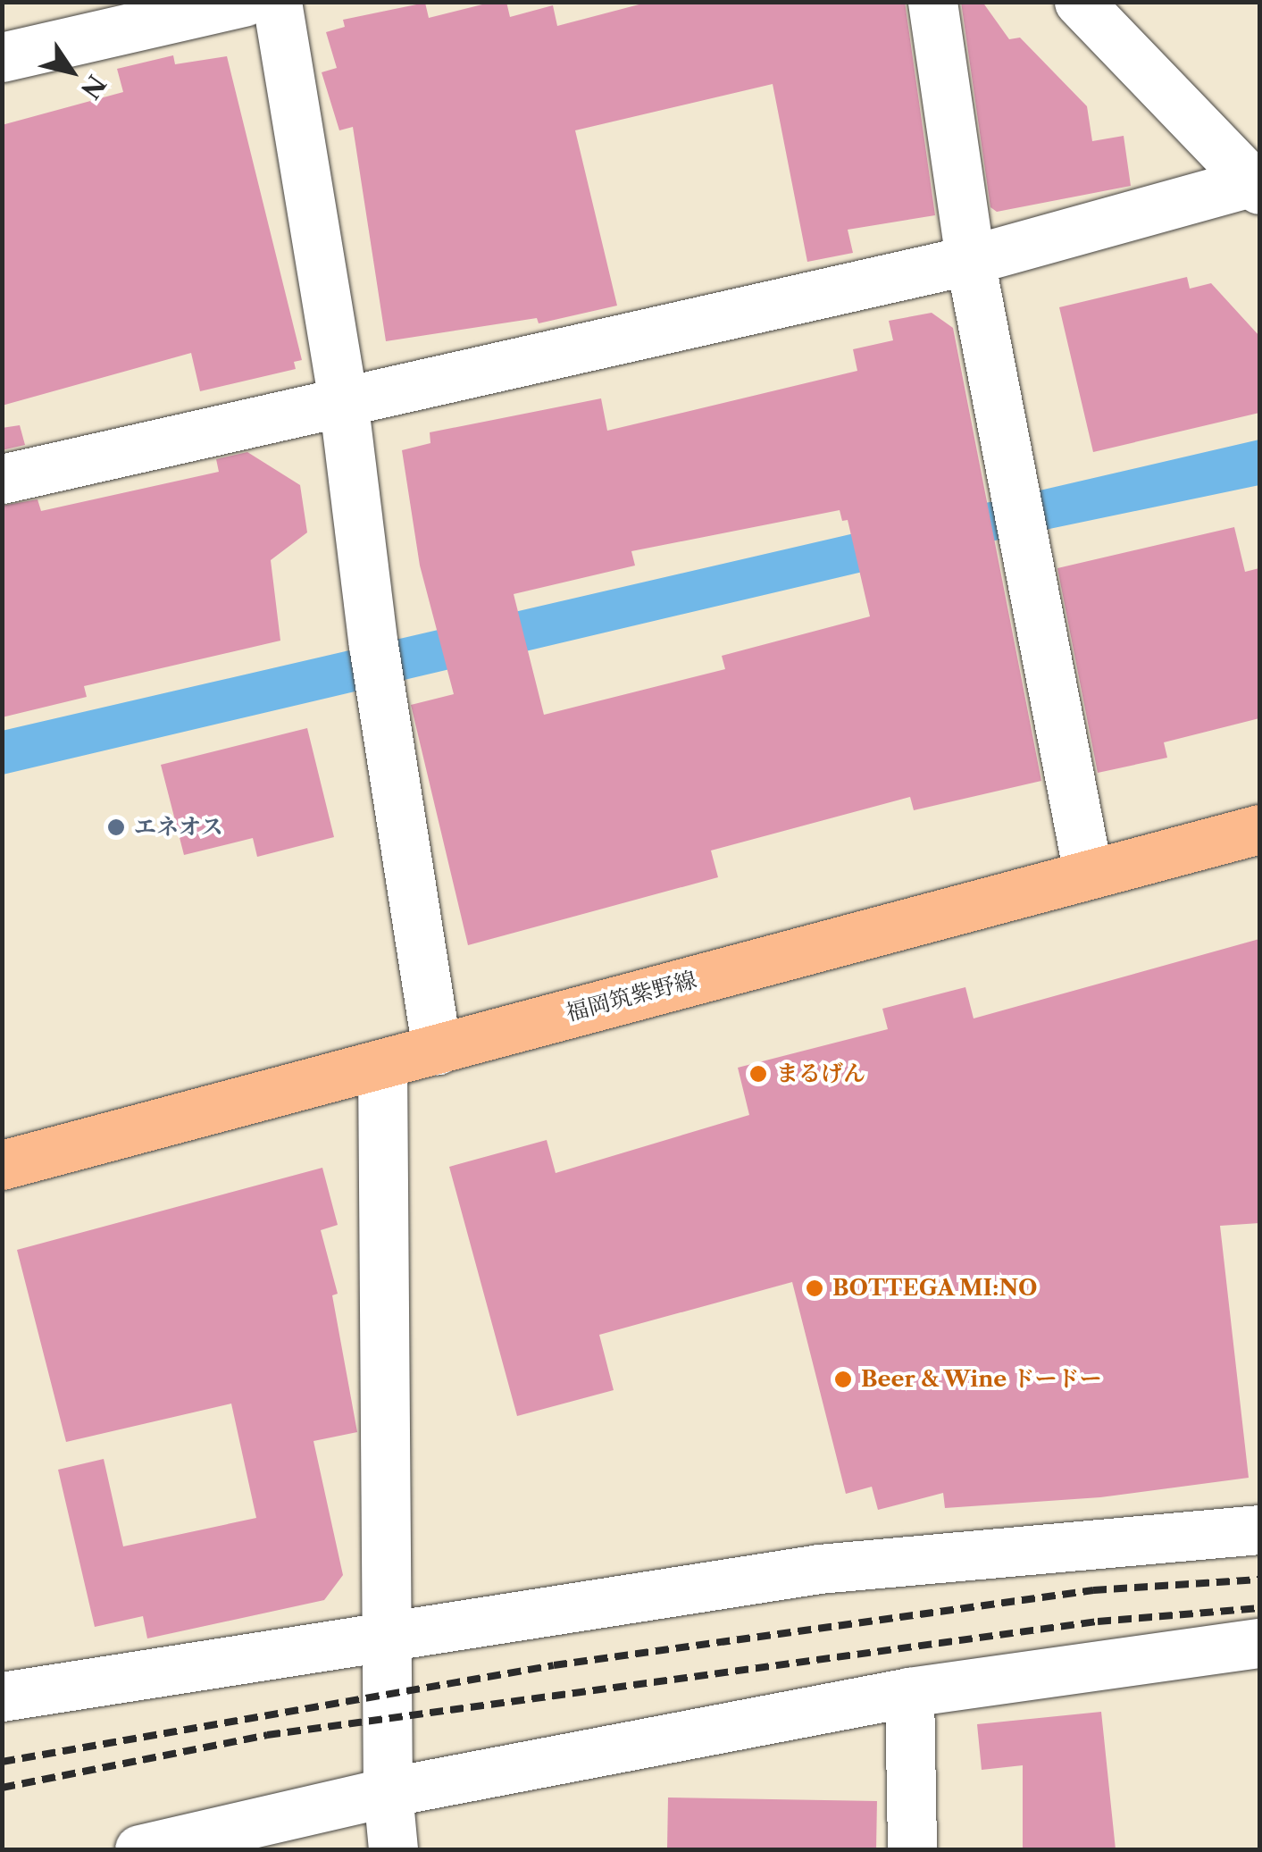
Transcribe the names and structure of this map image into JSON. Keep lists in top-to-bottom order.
{
  "streets": {
    "main road": ["福岡筑紫野線"]
  },
  "places": [
    "エネオス",
    "まるげん",
    "BOTTEGA MI:NO",
    "Beer & Wine ドードー"
  ],
  "north": "bottom right"
}
